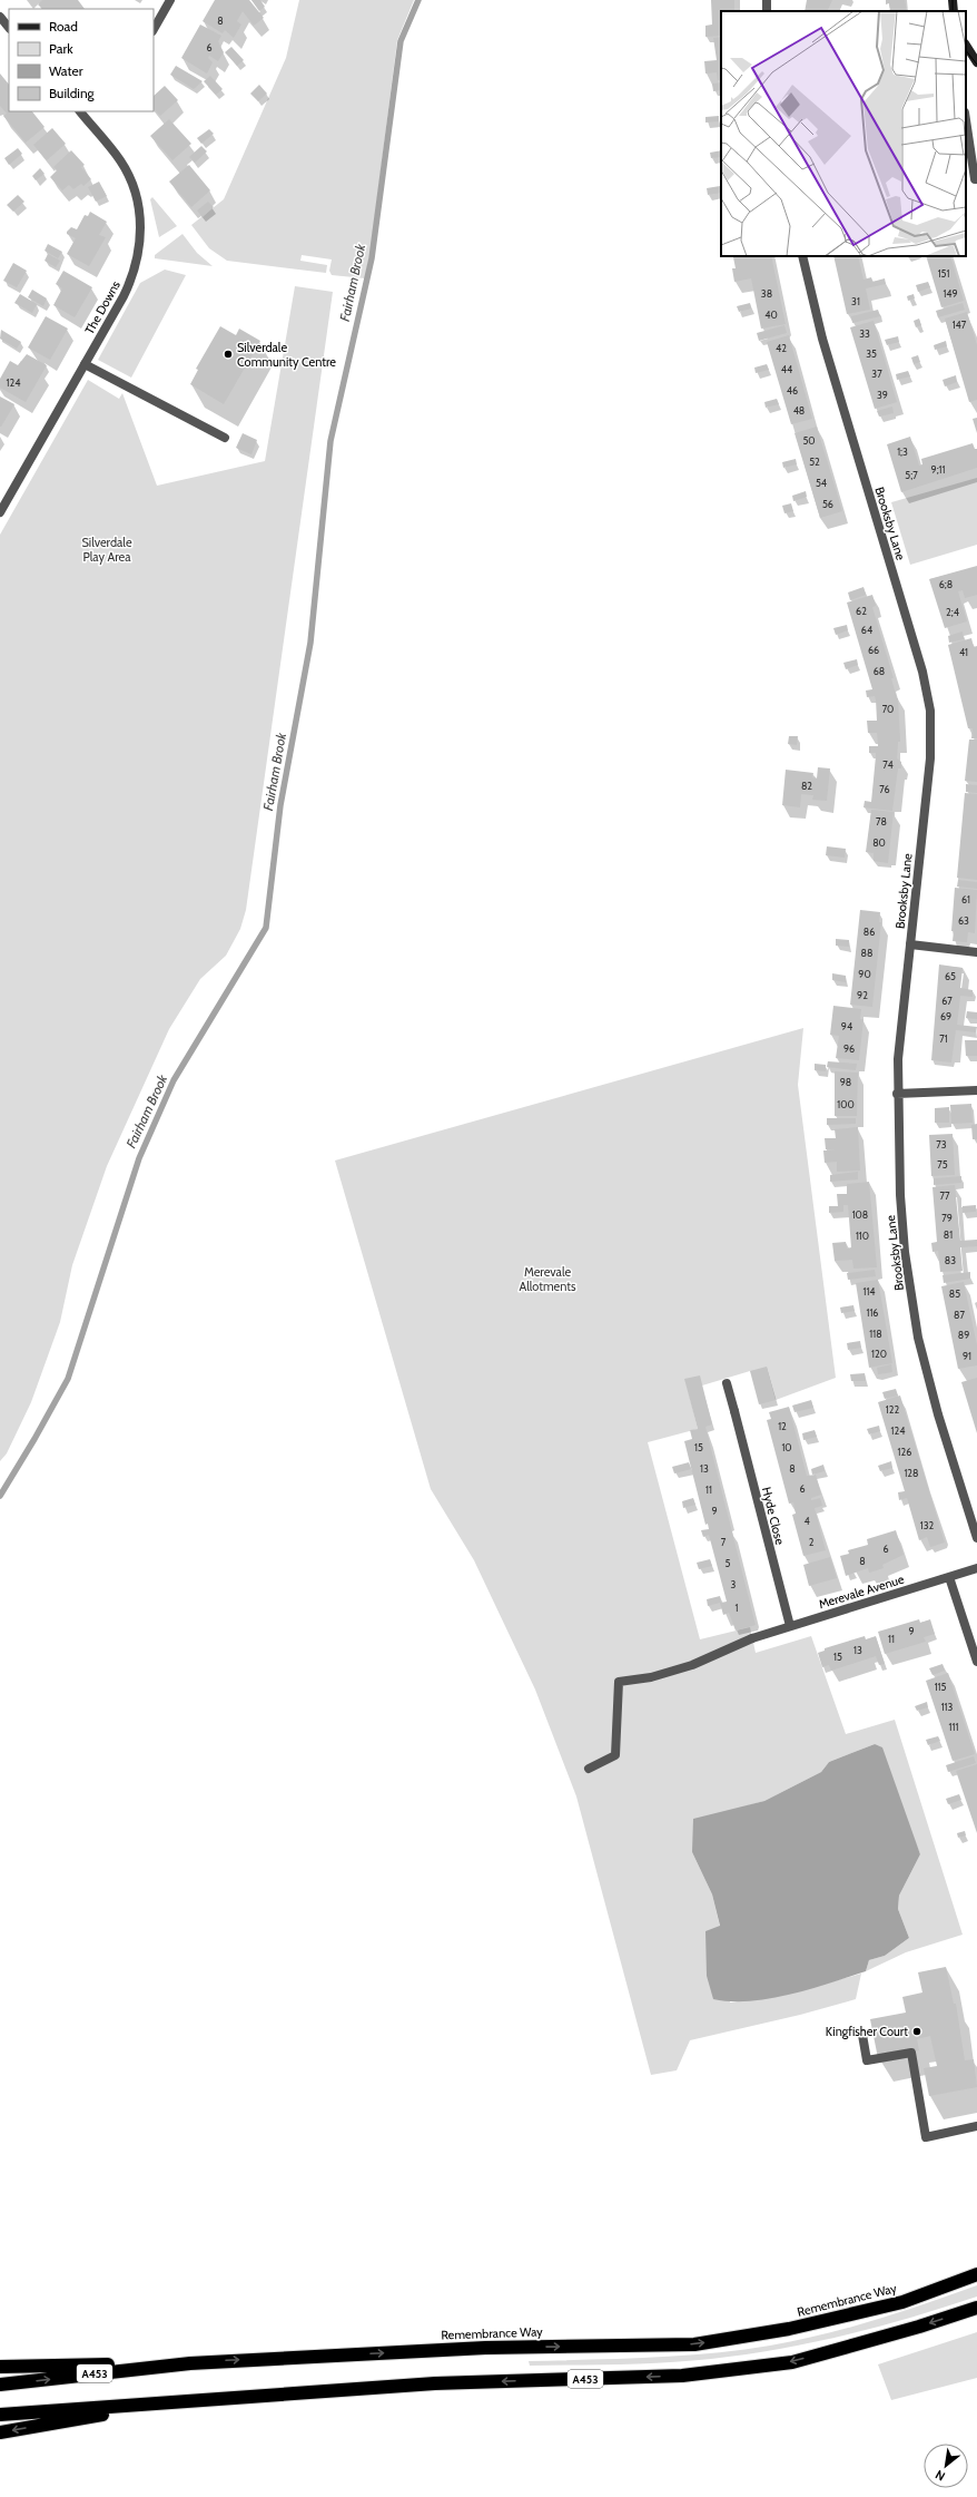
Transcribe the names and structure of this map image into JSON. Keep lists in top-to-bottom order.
{
  "streets": {
    "highway": ["Remembrance Way", "A453"],
    "street": [
      "The Downs",
      "Brooksby Lane",
      "Hyde Close",
      "Merevale Avenue"
    ]
  },
  "crossings": [
    ["Hyde Close", "Merevale Avenue"]
  ],
  "water": ["Fairham Brook"],
  "parks": ["Silverdale Play Area", "Merevale Allotments"],
  "places": ["Silverdale Community Centre", "Kingfisher Court"],
  "house_numbers": [
    "8",
    "6",
    "151",
    "38",
    "149",
    "31",
    "40",
    "147",
    "33",
    "42",
    "35",
    "44",
    "37",
    "124",
    "46",
    "39",
    "48",
    "50",
    "1;3",
    "52",
    "9;11",
    "5;7",
    "54",
    "56",
    "6;8",
    "62",
    "2;4",
    "64",
    "66",
    "41",
    "68",
    "70",
    "74",
    "82",
    "76",
    "78",
    "80",
    "61",
    "63",
    "86",
    "88",
    "90",
    "65",
    "92",
    "67",
    "69",
    "94",
    "71",
    "96",
    "98",
    "100",
    "73",
    "75",
    "77",
    "108",
    "79",
    "81",
    "110",
    "83",
    "114",
    "85",
    "116",
    "87",
    "118",
    "89",
    "120",
    "91",
    "122",
    "12",
    "124",
    "15",
    "10",
    "126",
    "13",
    "8",
    "128",
    "6",
    "11",
    "9",
    "4",
    "132",
    "7",
    "2",
    "6",
    "8",
    "5",
    "3",
    "1",
    "9",
    "11",
    "13",
    "15",
    "115",
    "113",
    "111"
  ],
  "legend": [
    "Road",
    "Park",
    "Water",
    "Building"
  ],
  "north": "bottom left"
}
